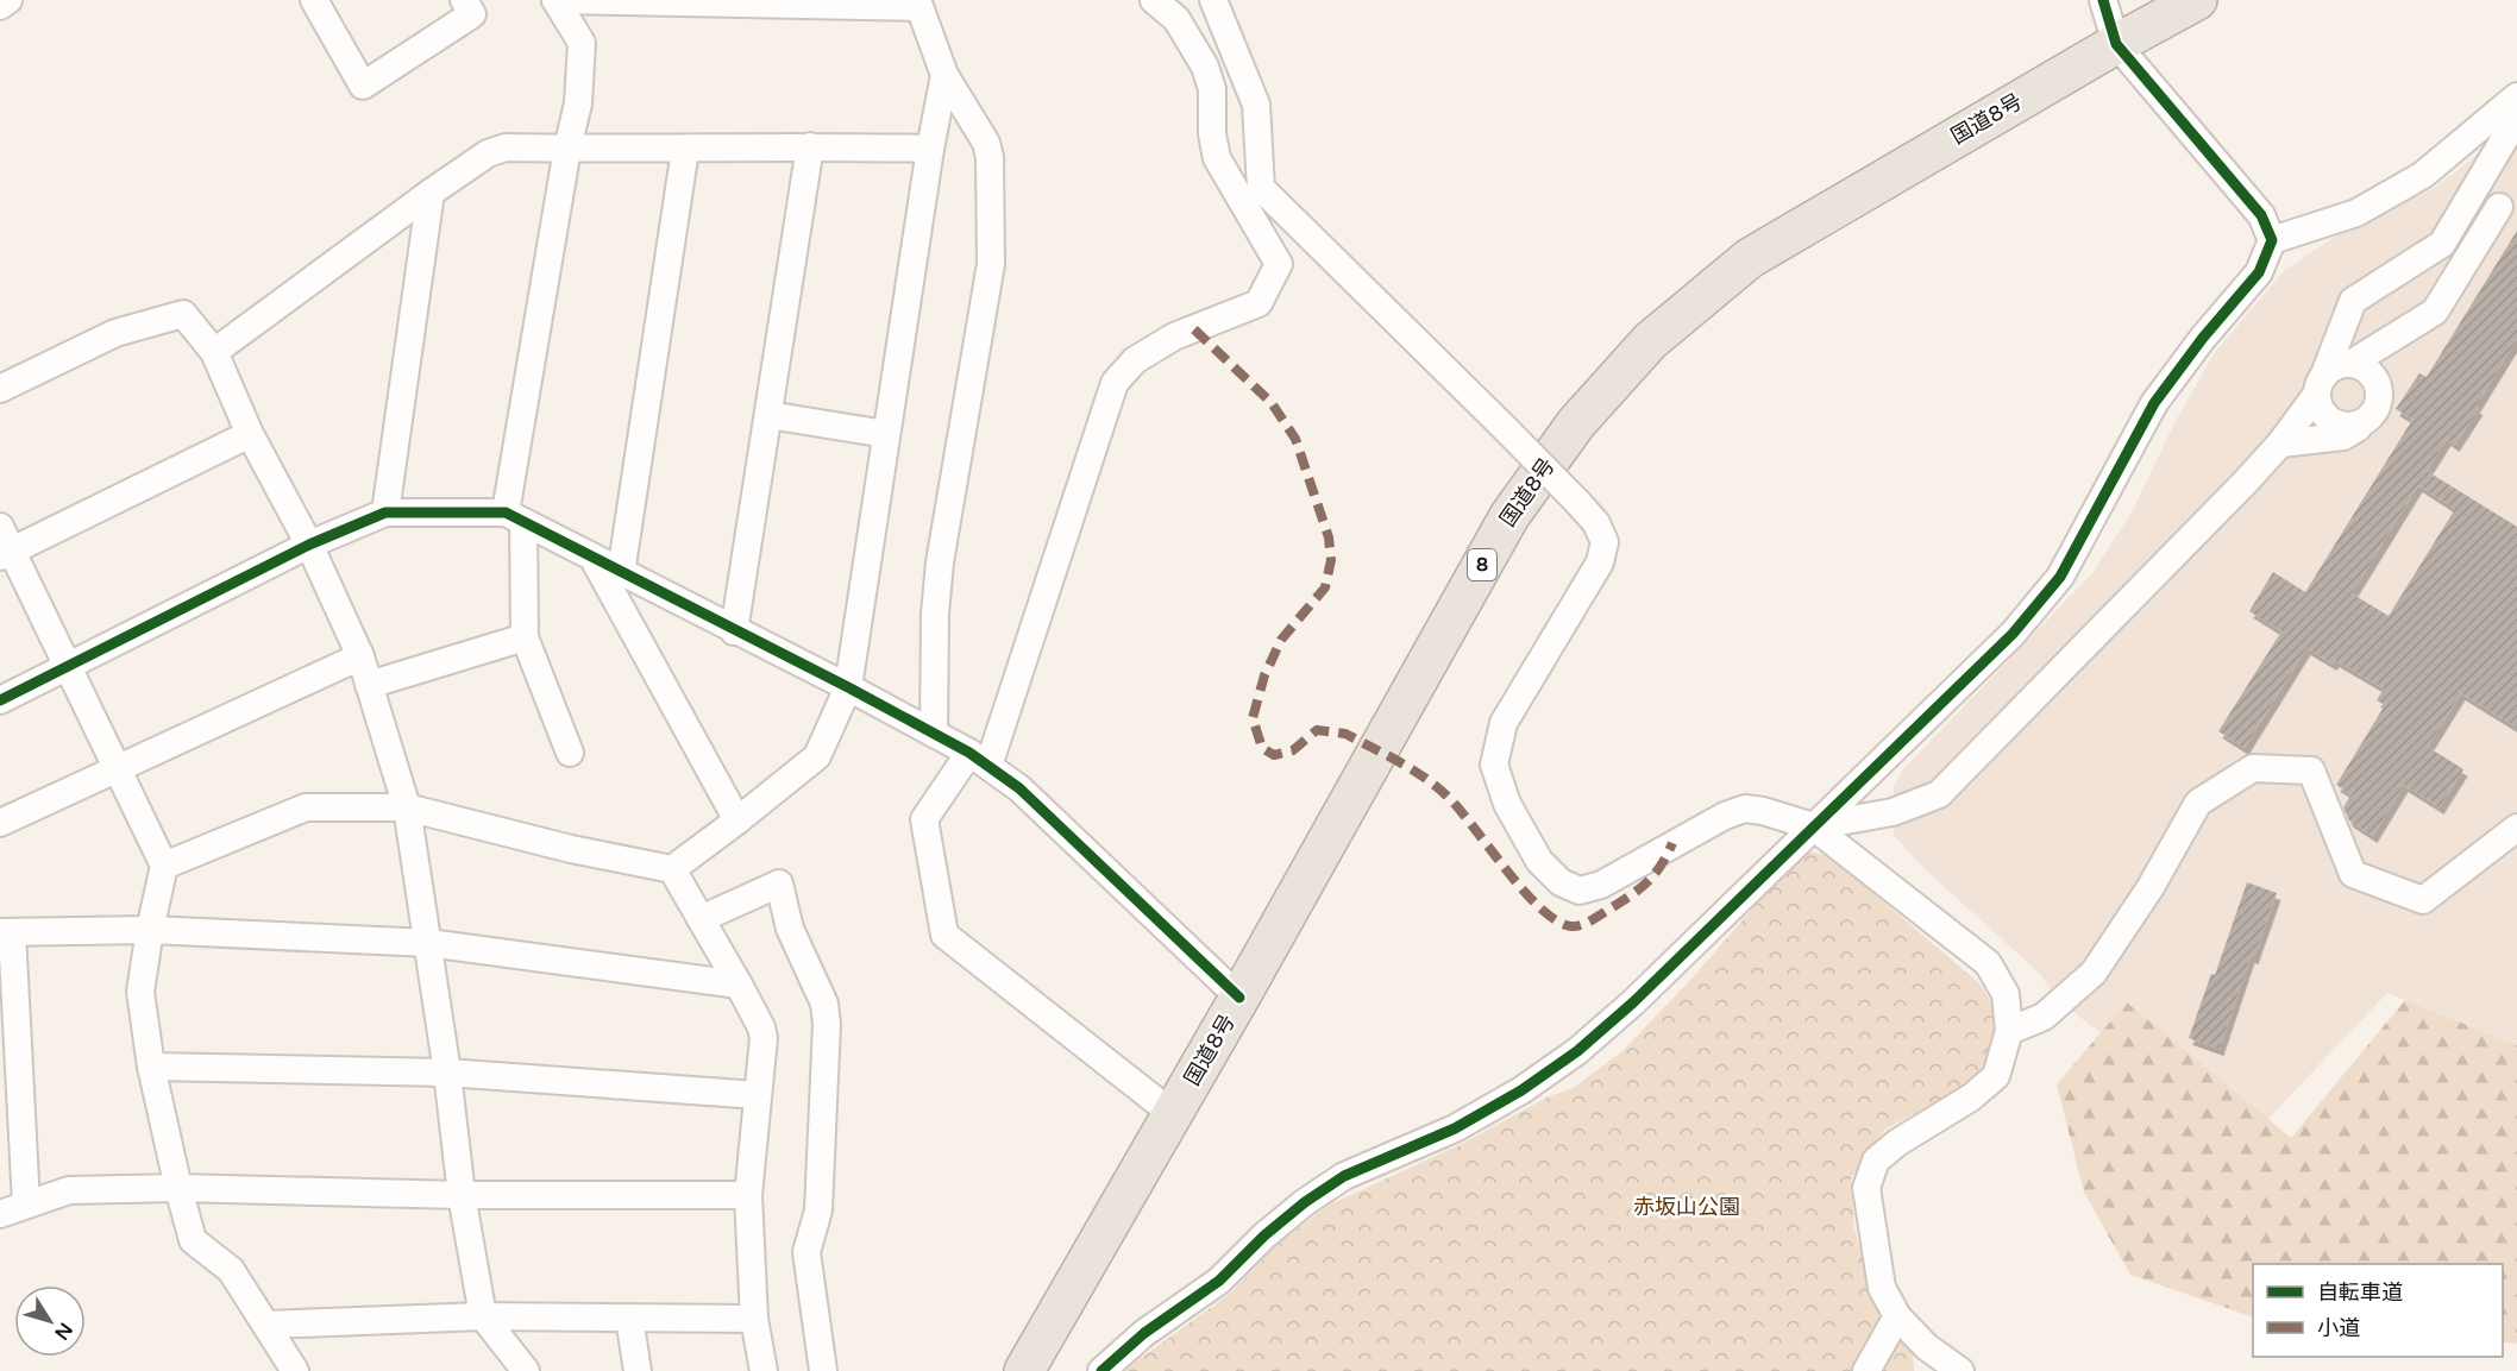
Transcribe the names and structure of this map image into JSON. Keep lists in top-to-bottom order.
{
  "streets": {
    "highway": ["国道8号", "8"]
  },
  "parks": ["赤坂山公園"],
  "legend": ["自転車道", "小道"],
  "north": "bottom right"
}
